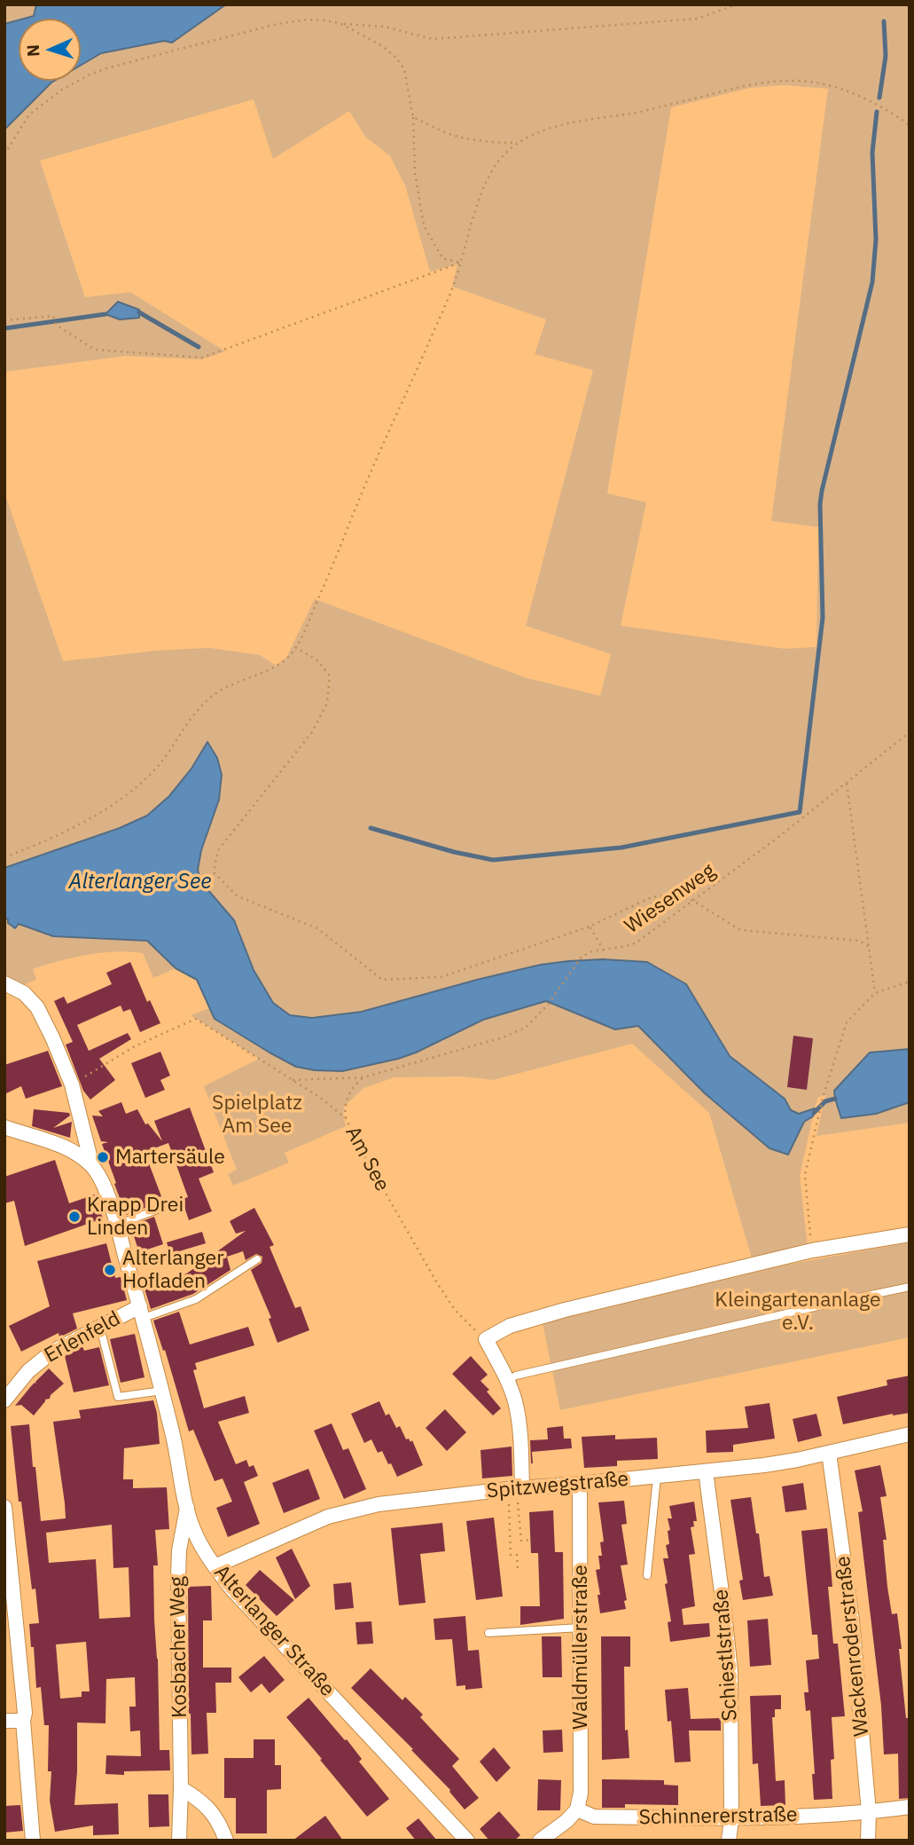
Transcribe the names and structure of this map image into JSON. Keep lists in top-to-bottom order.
{
  "streets": {
    "street": [
      "Erlenfeld",
      "Spitzwegstraße",
      "Alterlanger Straße",
      "Wackenroderstraße",
      "Kosbacher Weg",
      "Waldmüllerstraße",
      "Schiestlstraße",
      "Schinnererstraße"
    ],
    "path": ["Wiesenweg", "Am See"]
  },
  "crossings": [
    ["Wiesenweg", "Am See"],
    ["Am See", "Alterlanger Straße"],
    ["Erlenfeld", "Alterlanger Straße"],
    ["Spitzwegstraße", "Alterlanger Straße"],
    ["Spitzwegstraße", "Wackenroderstraße"],
    ["Spitzwegstraße", "Waldmüllerstraße"],
    ["Spitzwegstraße", "Schiestlstraße"],
    ["Alterlanger Straße", "Kosbacher Weg"],
    ["Wackenroderstraße", "Schinnererstraße"],
    ["Waldmüllerstraße", "Schinnererstraße"],
    ["Schiestlstraße", "Schinnererstraße"]
  ],
  "water": ["Alterlanger See"],
  "parks": ["Spielplatz Am See", "Kleingartenanlage e.V."],
  "places": ["Martersäule", "Krapp Drei Linden", "Alterlanger Hofladen"],
  "north": "left"
}
